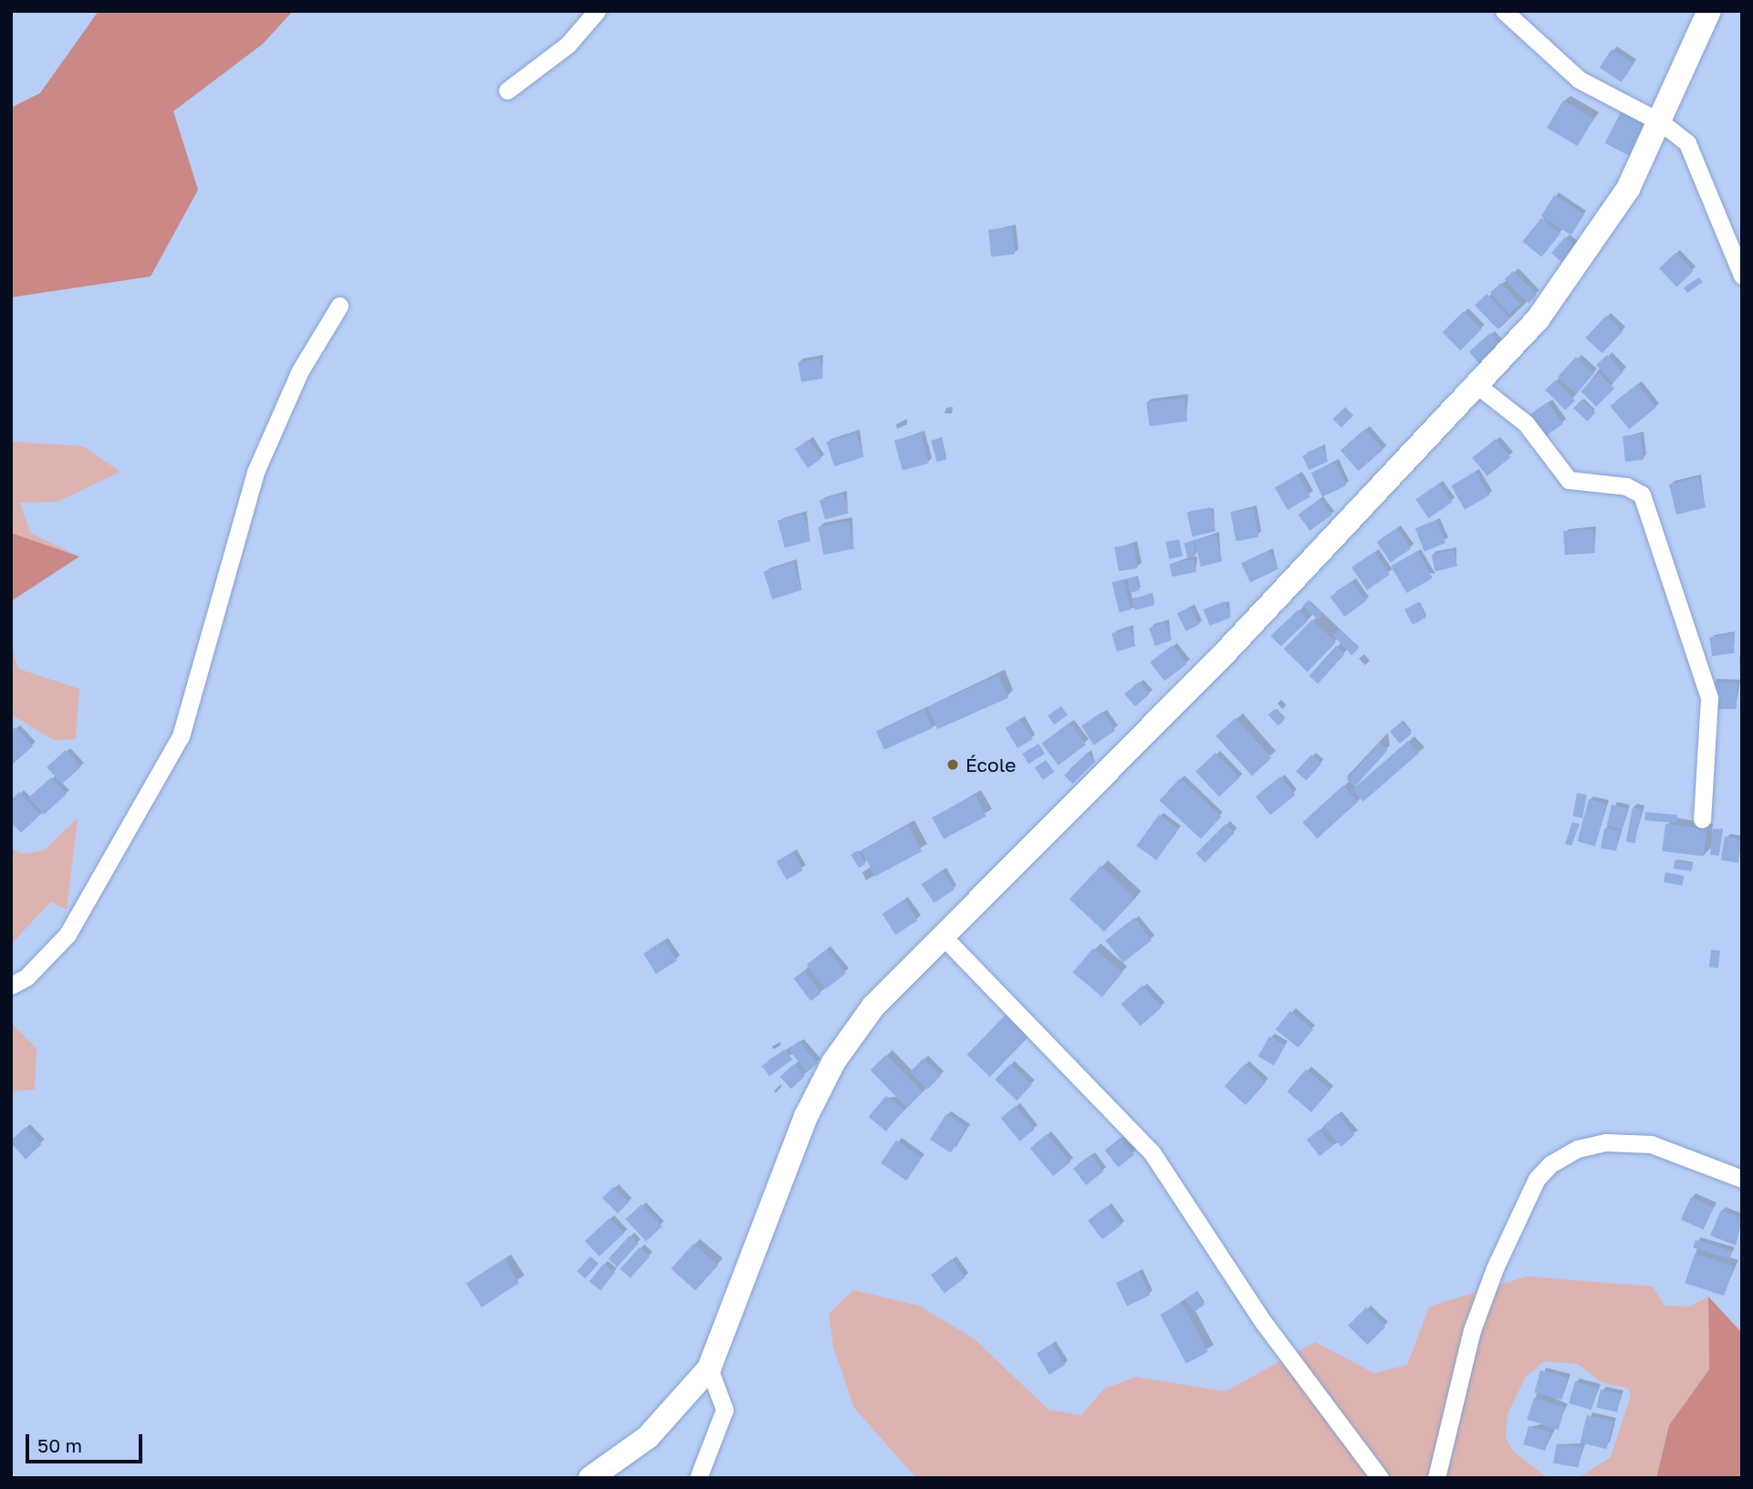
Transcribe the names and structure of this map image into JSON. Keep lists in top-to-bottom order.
{
  "places": ["École"],
  "scale_bar": "50 m"
}
